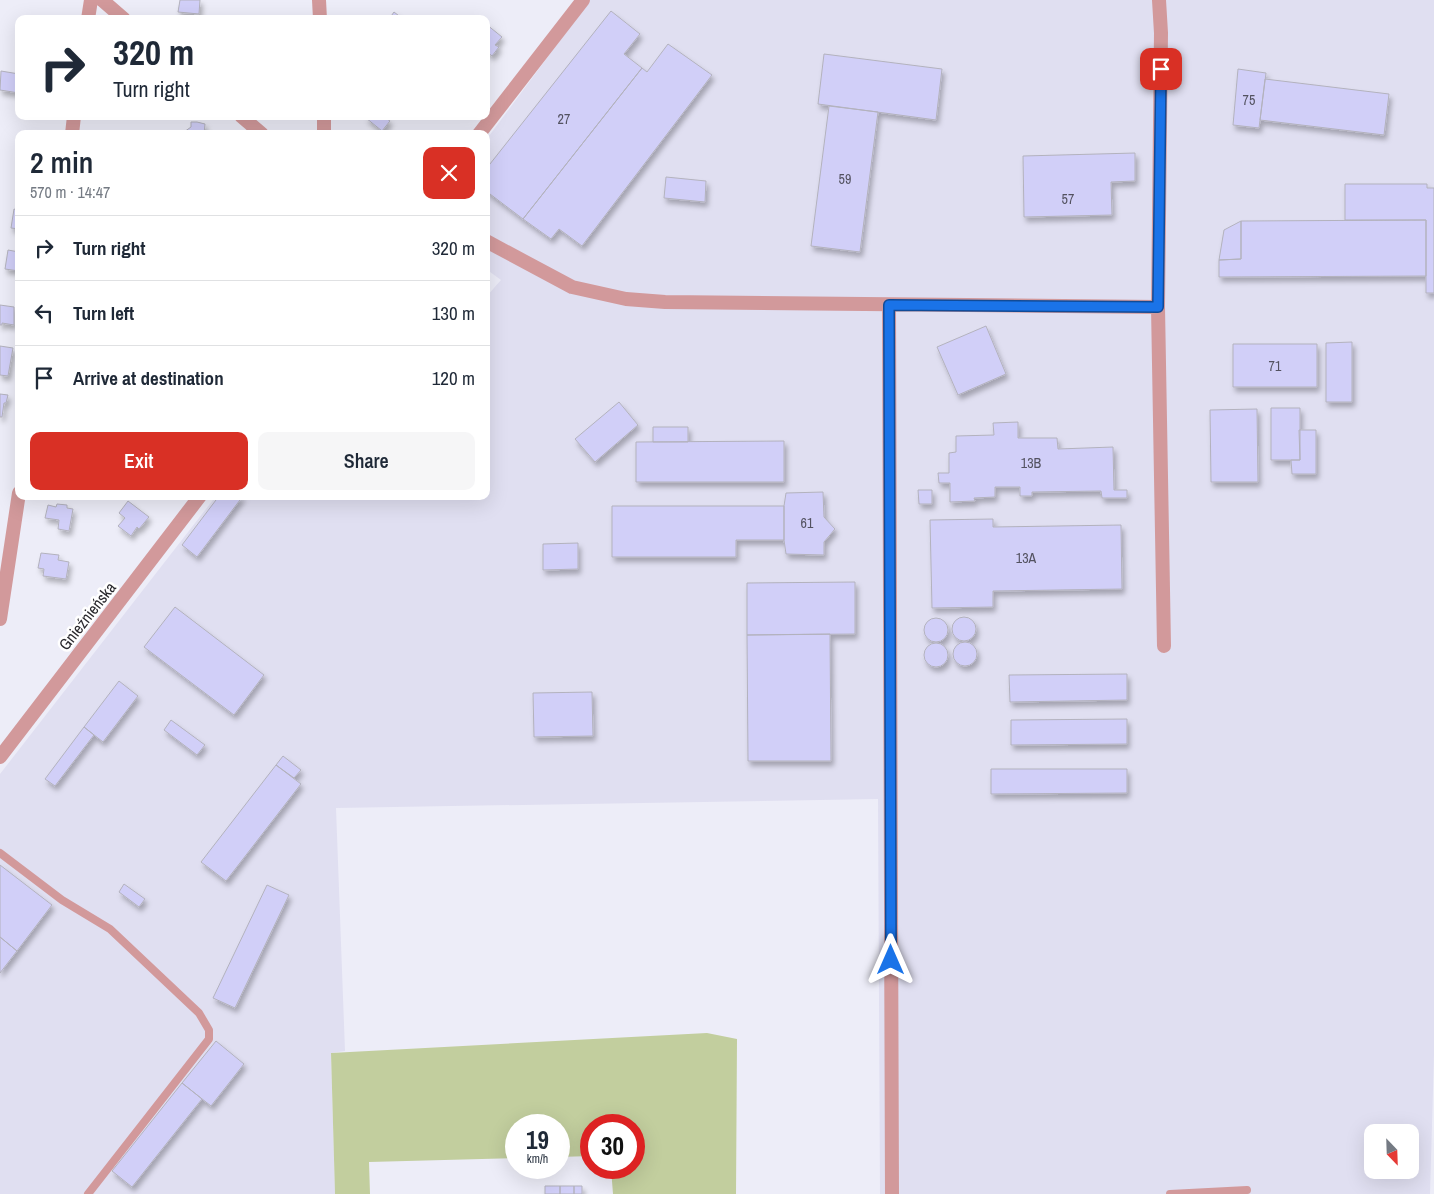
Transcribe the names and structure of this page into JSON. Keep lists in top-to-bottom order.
{
  "streets": {
    "street": ["Gnieźnieńska"]
  },
  "house_numbers": [
    "75",
    "27",
    "59",
    "57",
    "71",
    "13B",
    "61",
    "13A"
  ],
  "north": "bottom right",
  "page": {
    "turn": ["320 m", "Turn right"],
    "heading": ["2 min", "570 m · 14:47"],
    "list": [
      {
        "name": "Turn right",
        "value": "320 m"
      },
      {
        "name": "Turn left",
        "value": "130 m"
      },
      {
        "name": "Arrive at destination",
        "value": "120 m"
      }
    ],
    "buttons": ["Exit", "Share"],
    "speed": "19 km/h",
    "limit": "30"
  }
}
